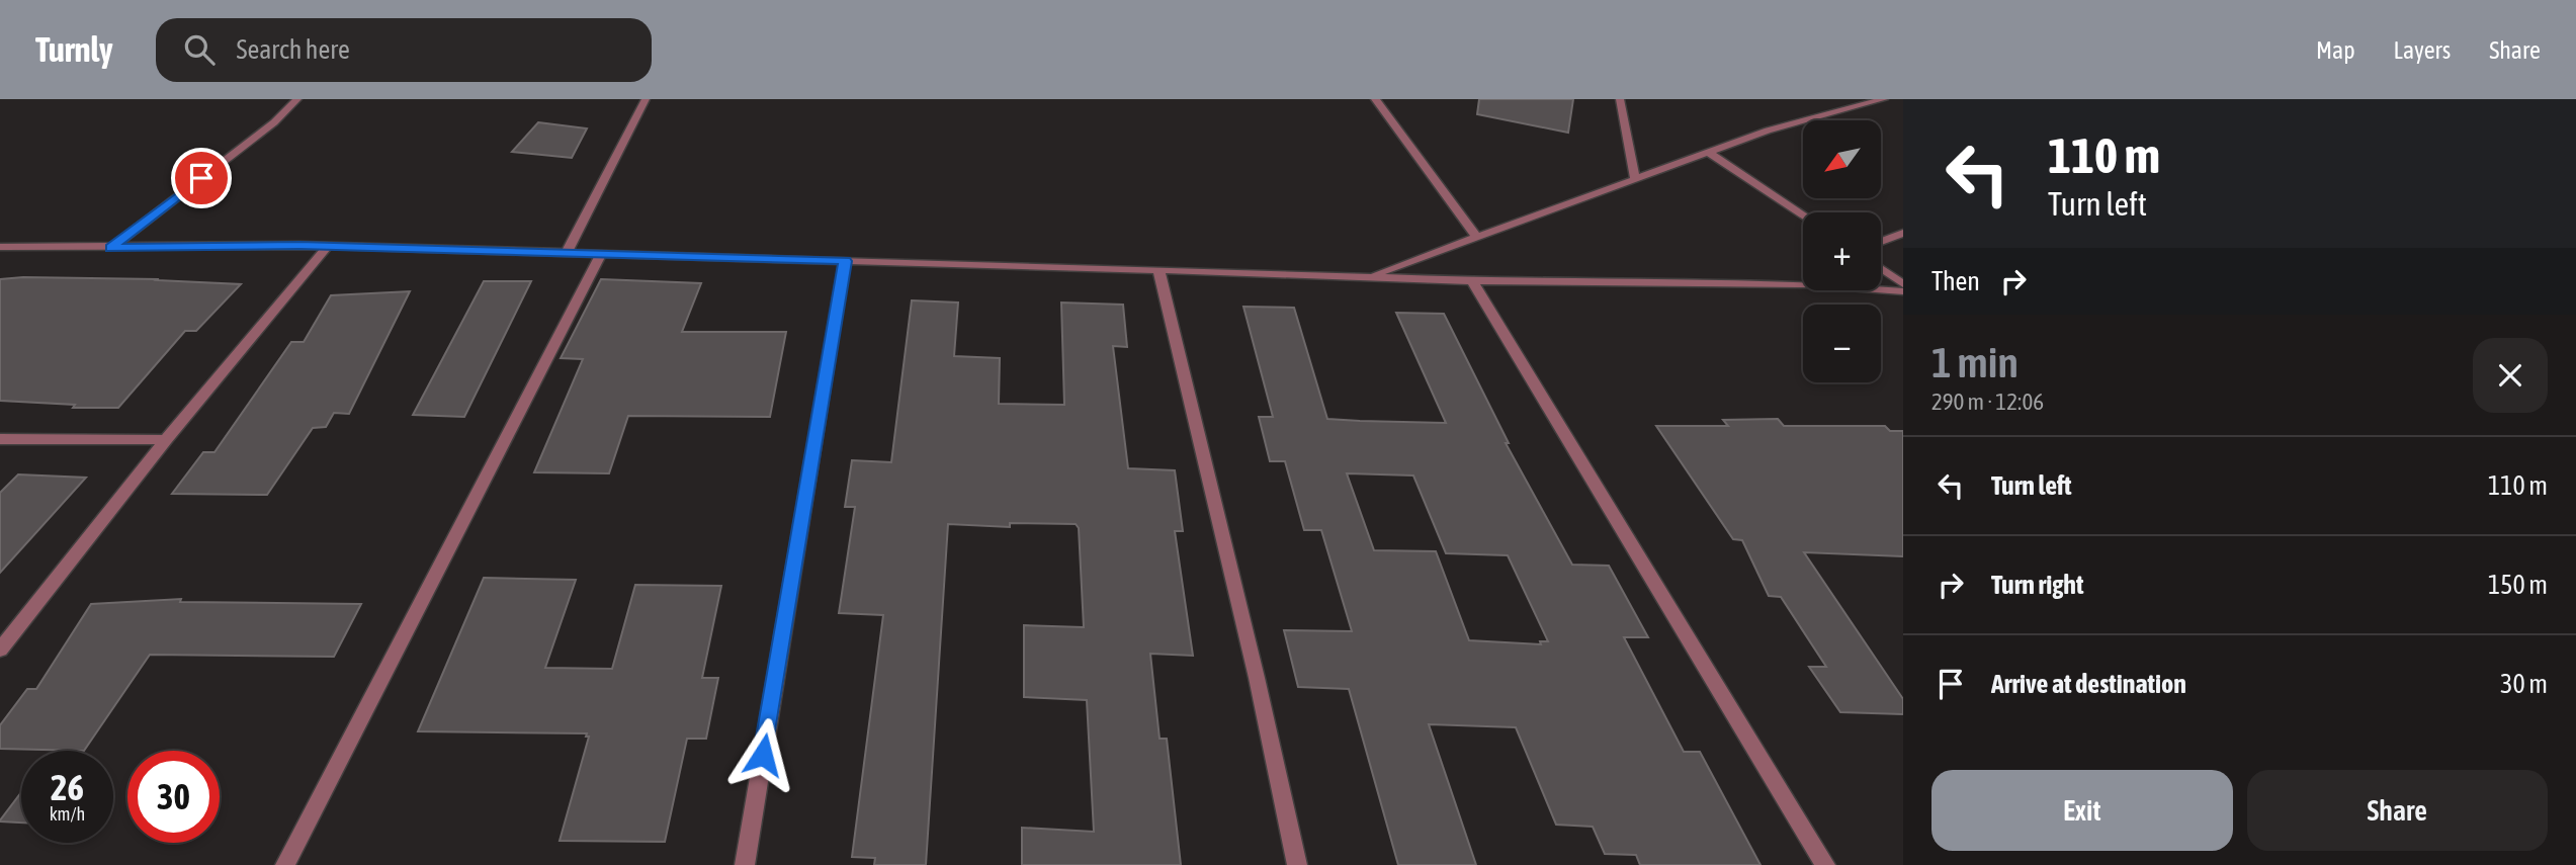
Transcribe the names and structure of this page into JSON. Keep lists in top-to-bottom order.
{
  "north": "bottom left",
  "page": {
    "header": "Turnly",
    "search": "Search here",
    "nav": ["Map", "Layers", "Share"],
    "turn": ["110 m", "Turn left"],
    "map_buttons": ["+", "−"],
    "then": "Then",
    "heading": ["1 min", "290 m · 12:06"],
    "list": [
      {
        "name": "Turn left",
        "value": "110 m"
      },
      {
        "name": "Turn right",
        "value": "150 m"
      },
      {
        "name": "Arrive at destination",
        "value": "30 m"
      }
    ],
    "speed": "26 km/h",
    "limit": "30",
    "buttons": ["Exit", "Share"]
  }
}
